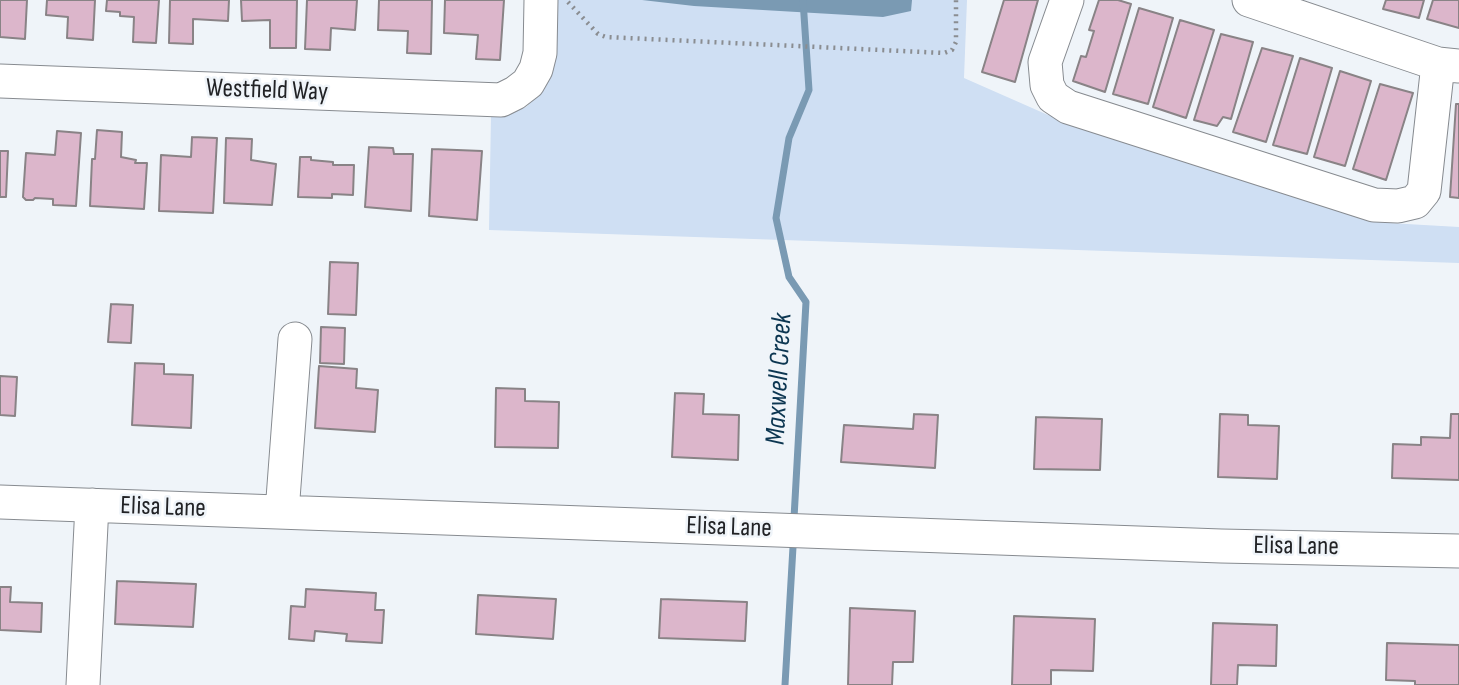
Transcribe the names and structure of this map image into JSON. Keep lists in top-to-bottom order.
{
  "streets": {
    "street": ["Westfield Way", "Elisa Lane"]
  },
  "water": ["Maxwell Creek"]
}
